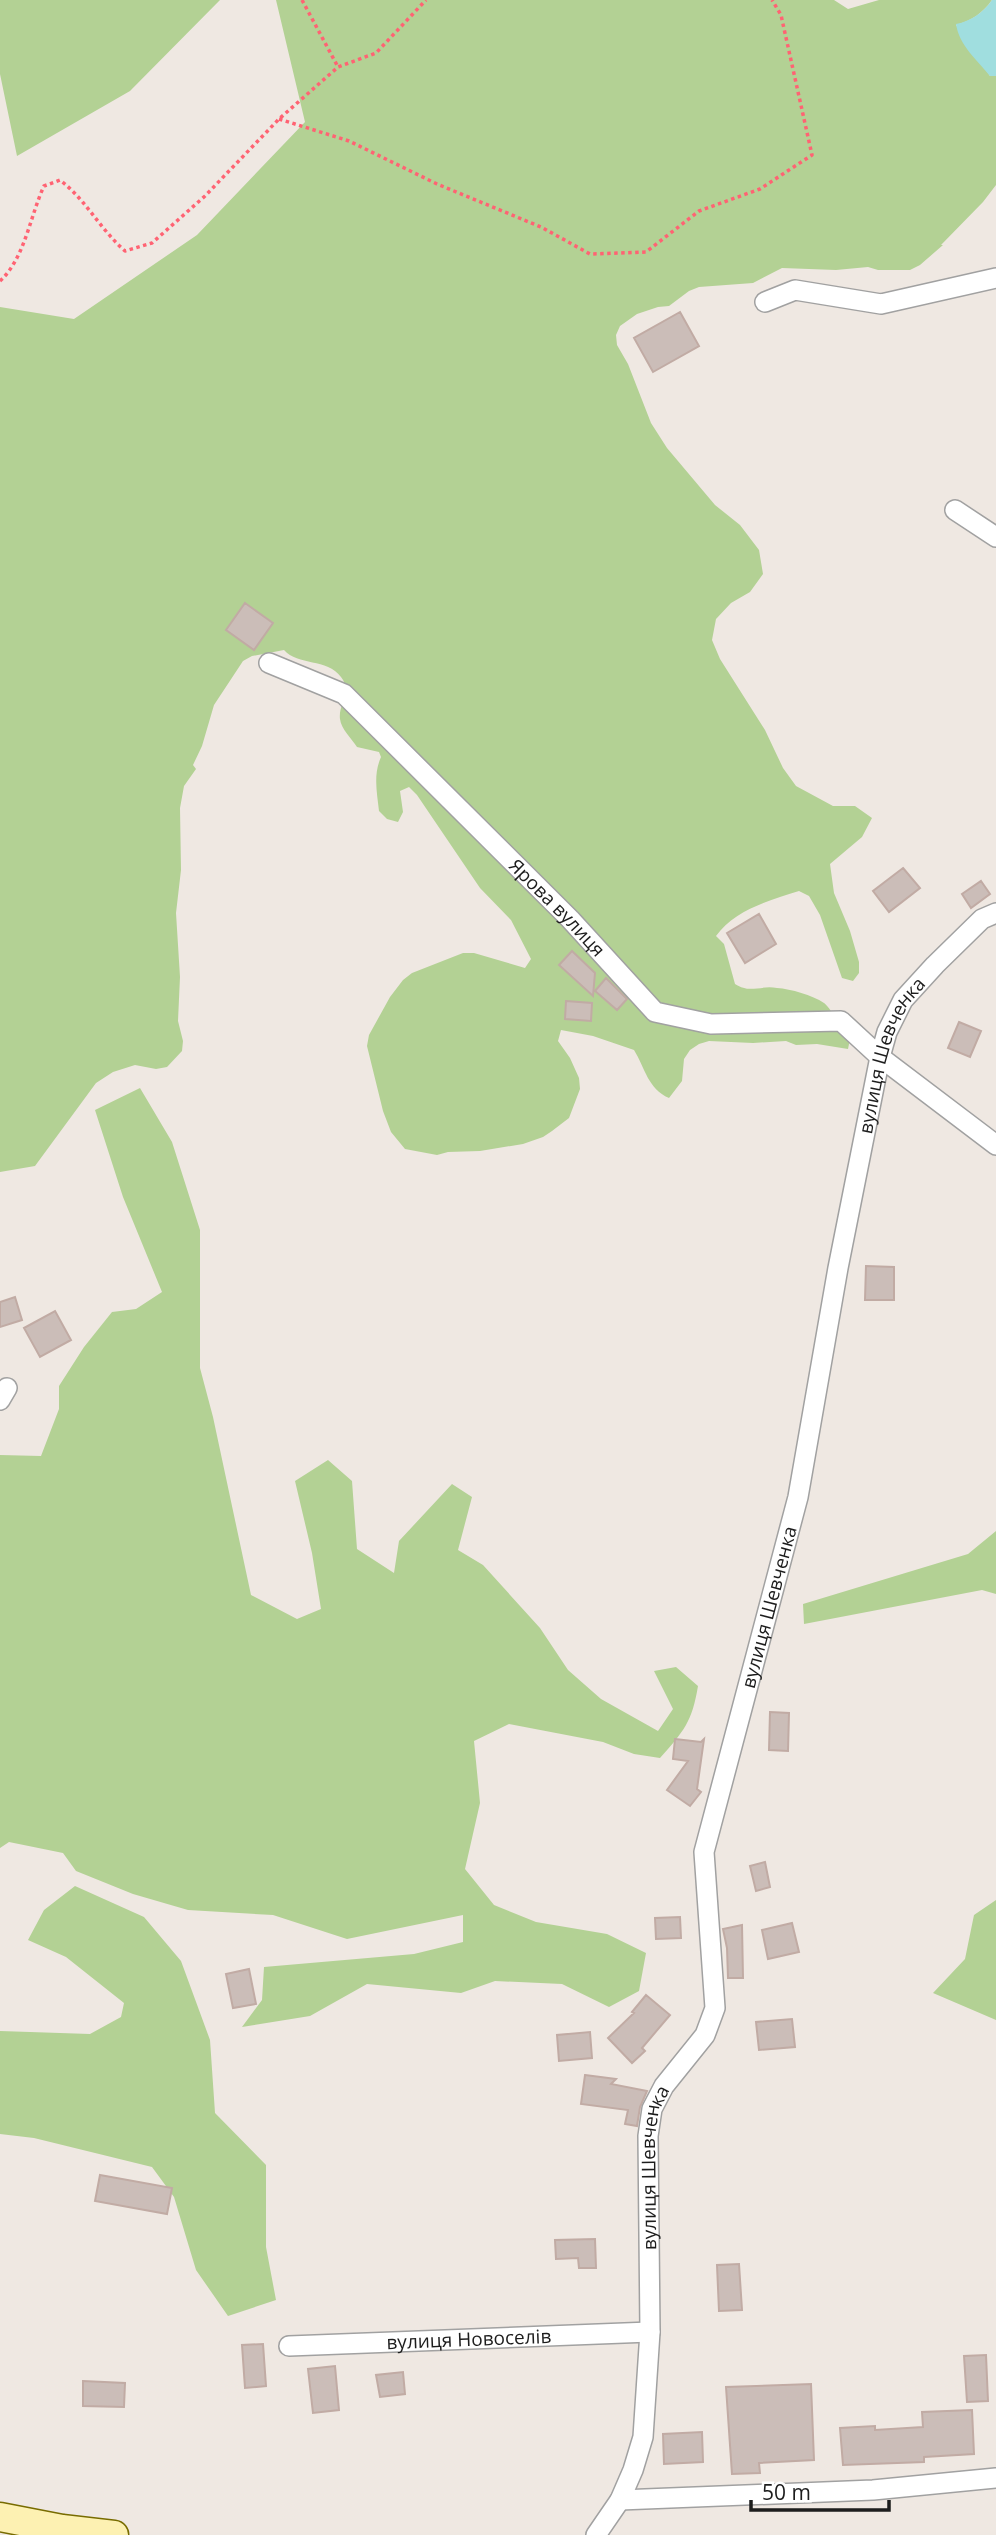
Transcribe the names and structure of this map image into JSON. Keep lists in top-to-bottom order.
{
  "streets": {
    "street": ["Ярова вулиця", "вулиця Шевченка", "вулиця Новоселів"]
  },
  "crossings": [
    ["Ярова вулиця", "вулиця Шевченка"],
    ["вулиця Шевченка", "вулиця Новоселів"]
  ],
  "scale_bar": "50 m"
}
